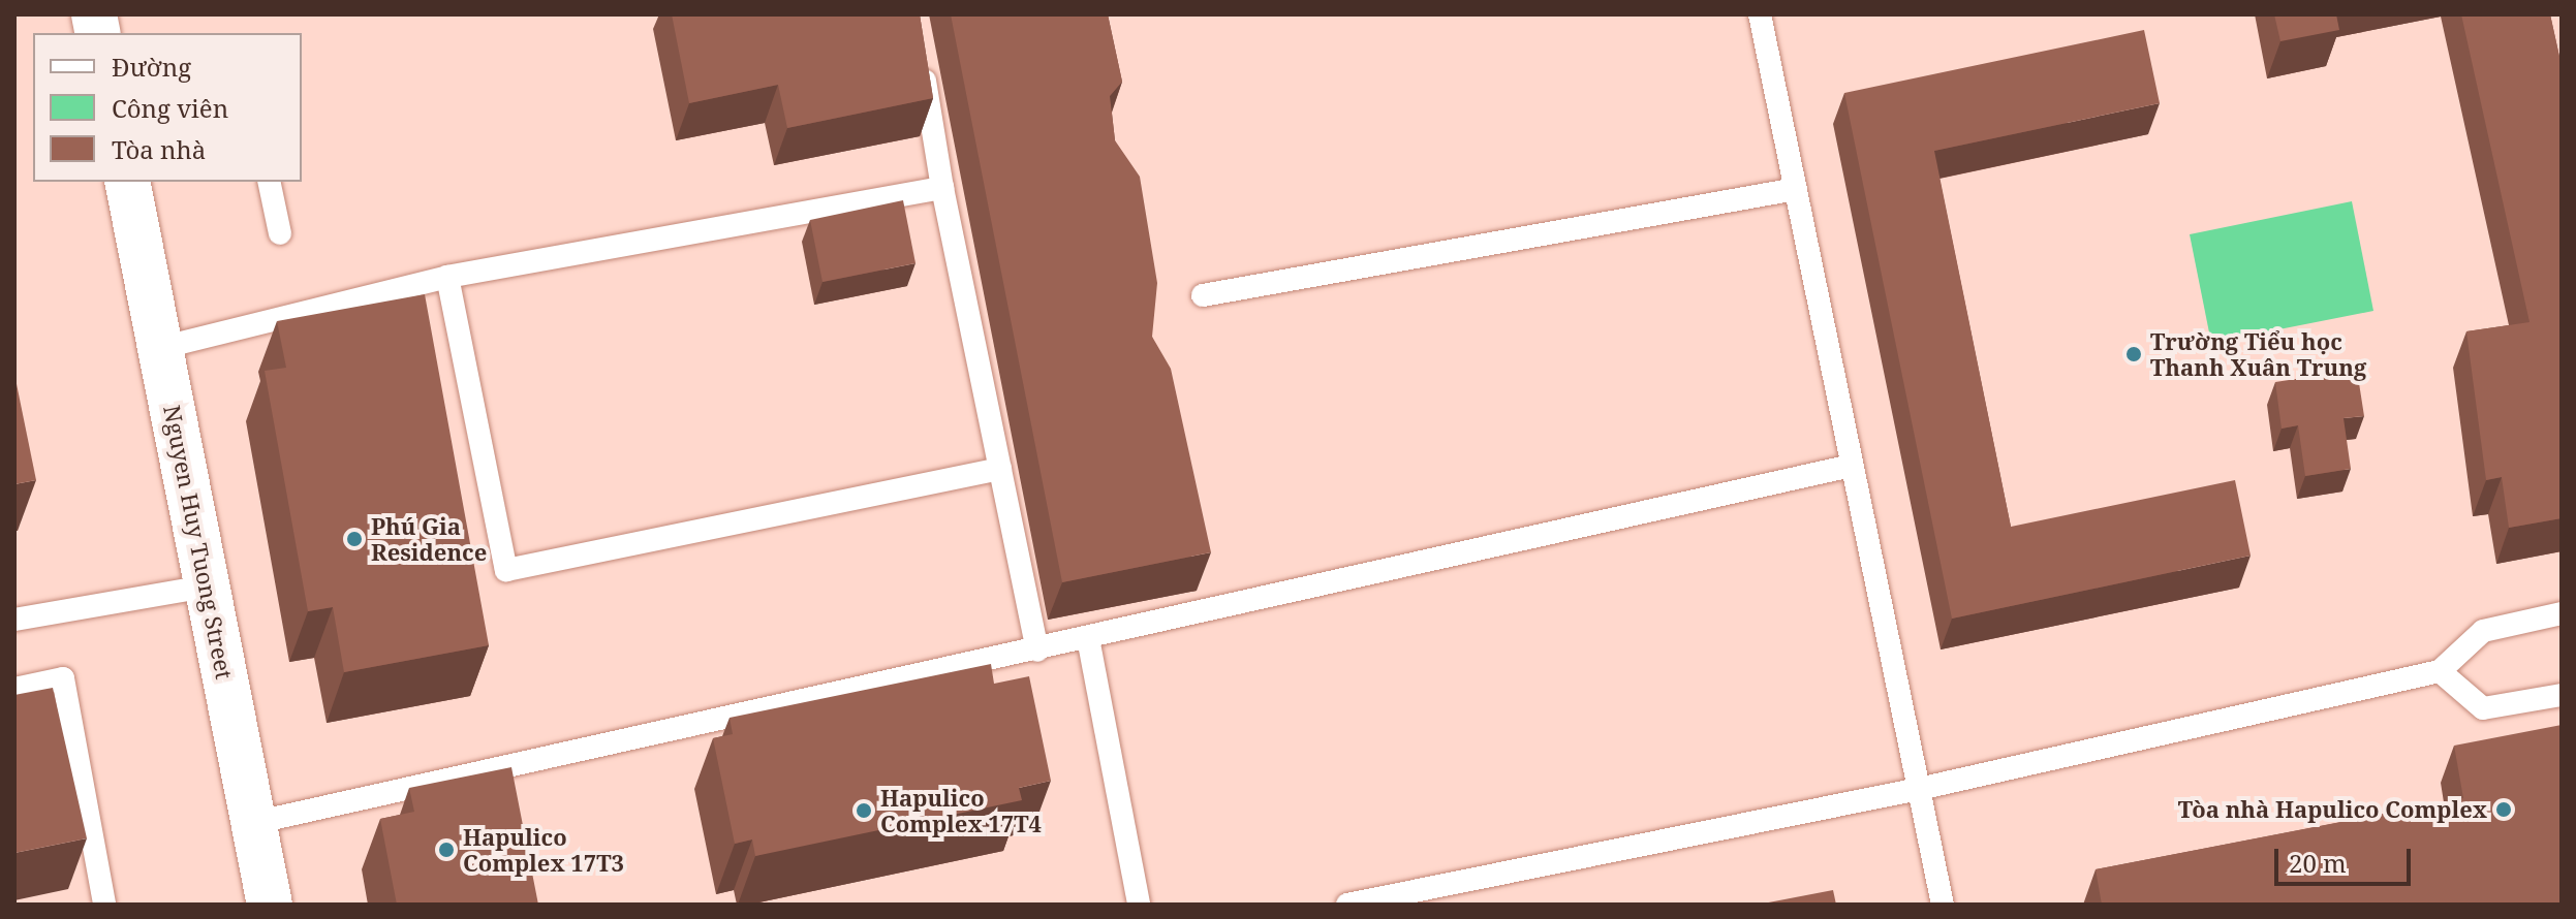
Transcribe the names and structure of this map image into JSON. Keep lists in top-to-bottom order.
{
  "streets": {
    "street": ["Nguyen Huy Tuong Street"]
  },
  "places": [
    "Trường Tiểu học Thanh Xuân Trung",
    "Phú Gia Residence",
    "Tòa nhà Hapulico Complex",
    "Hapulico Complex 17T4",
    "Hapulico Complex 17T3"
  ],
  "legend": ["Đường", "Công viên", "Tòa nhà"],
  "scale_bar": "20 m"
}
